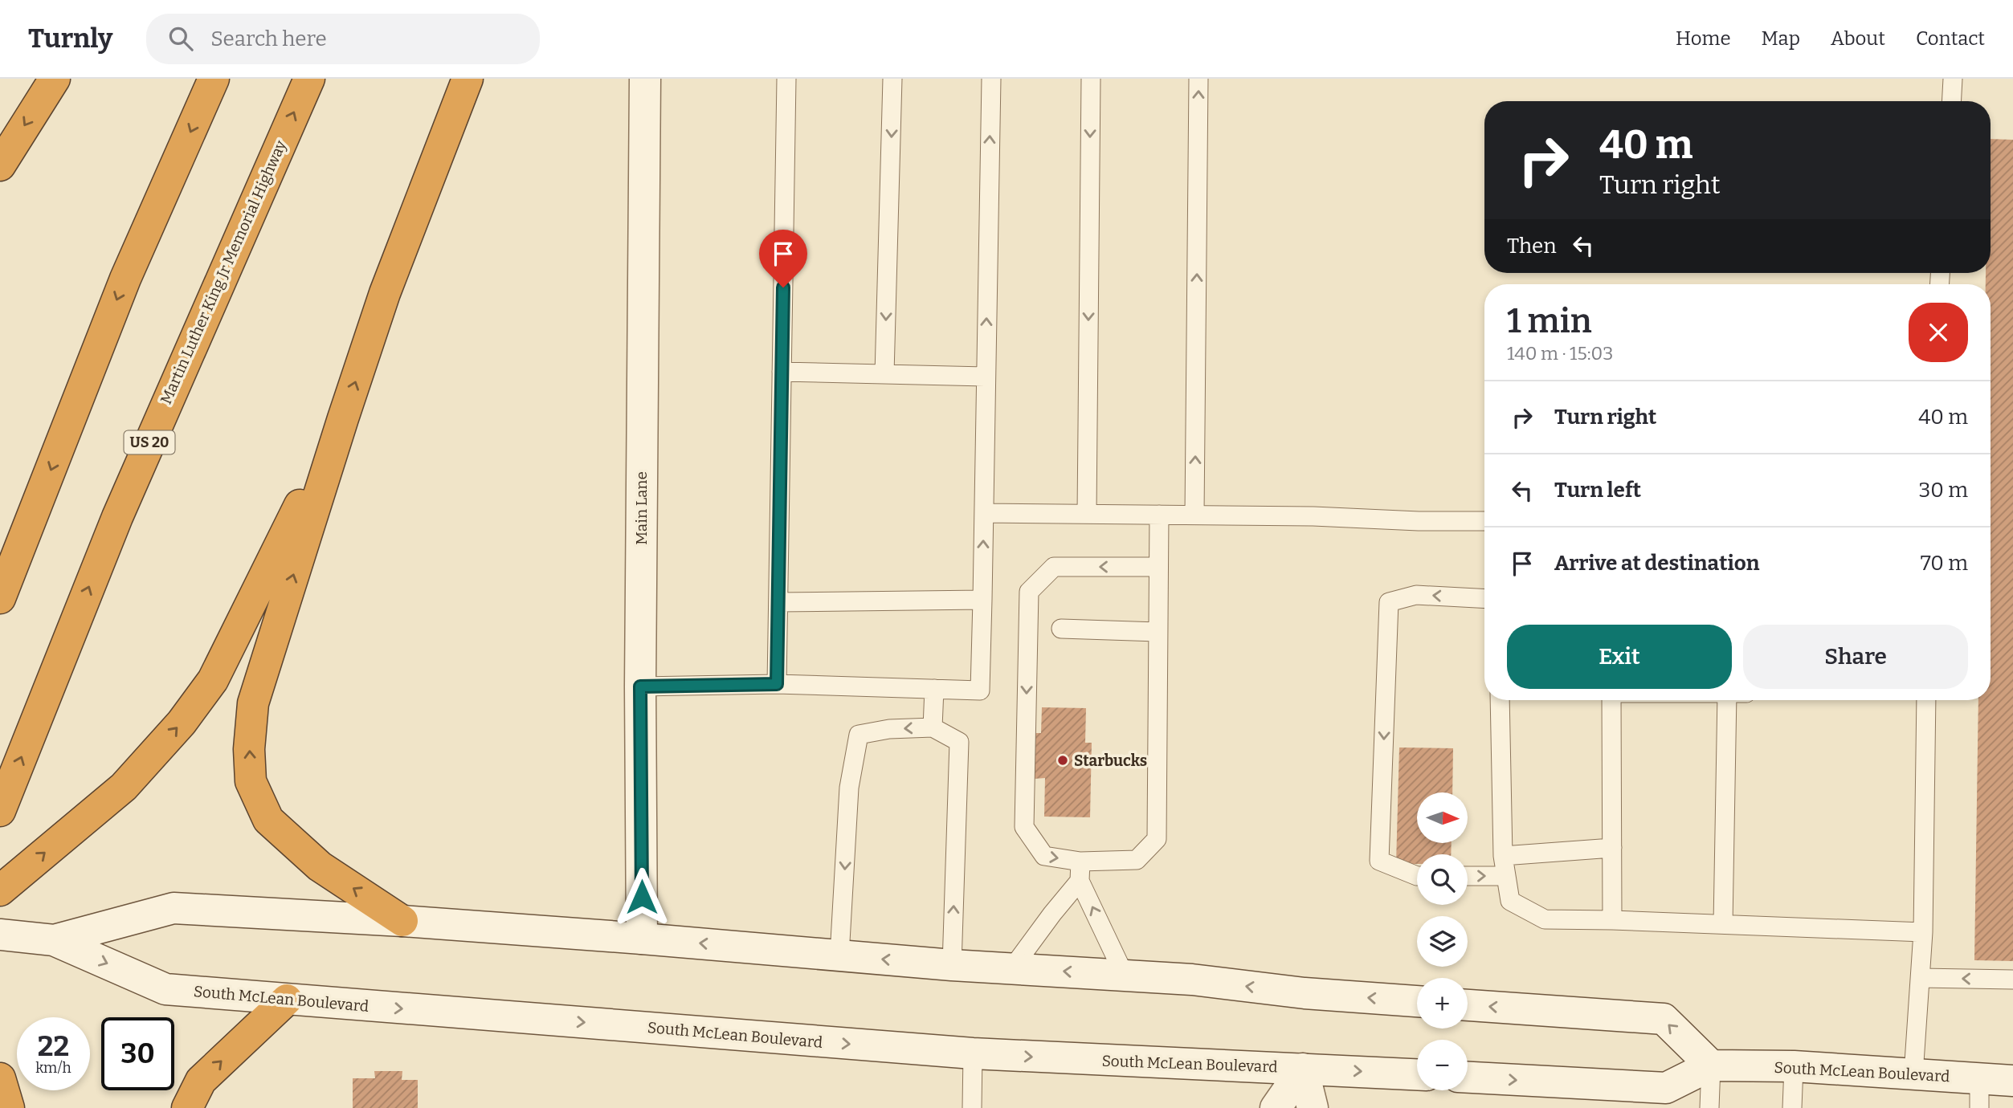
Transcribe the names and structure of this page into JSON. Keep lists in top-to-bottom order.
{
  "streets": {
    "highway": ["Martin Luther King Jr Memorial Highway", "US 20"],
    "main road": ["Main Lane", "South McLean Boulevard"]
  },
  "crossings": [
    ["Main Lane", "South McLean Boulevard"]
  ],
  "places": ["Starbucks"],
  "north": "right",
  "page": {
    "header": "Turnly",
    "search": "Search here",
    "nav": [
      "Home",
      "Map",
      "About",
      "Contact"
    ],
    "turn": ["40 m", "Turn right"],
    "then": "Then",
    "heading": ["1 min", "140 m · 15:03"],
    "list": [
      {
        "name": "Turn right",
        "value": "40 m"
      },
      {
        "name": "Turn left",
        "value": "30 m"
      },
      {
        "name": "Arrive at destination",
        "value": "70 m"
      }
    ],
    "buttons": ["Exit", "Share"],
    "map_buttons": ["+", "−"],
    "speed": "22 km/h",
    "limit": "30"
  }
}
